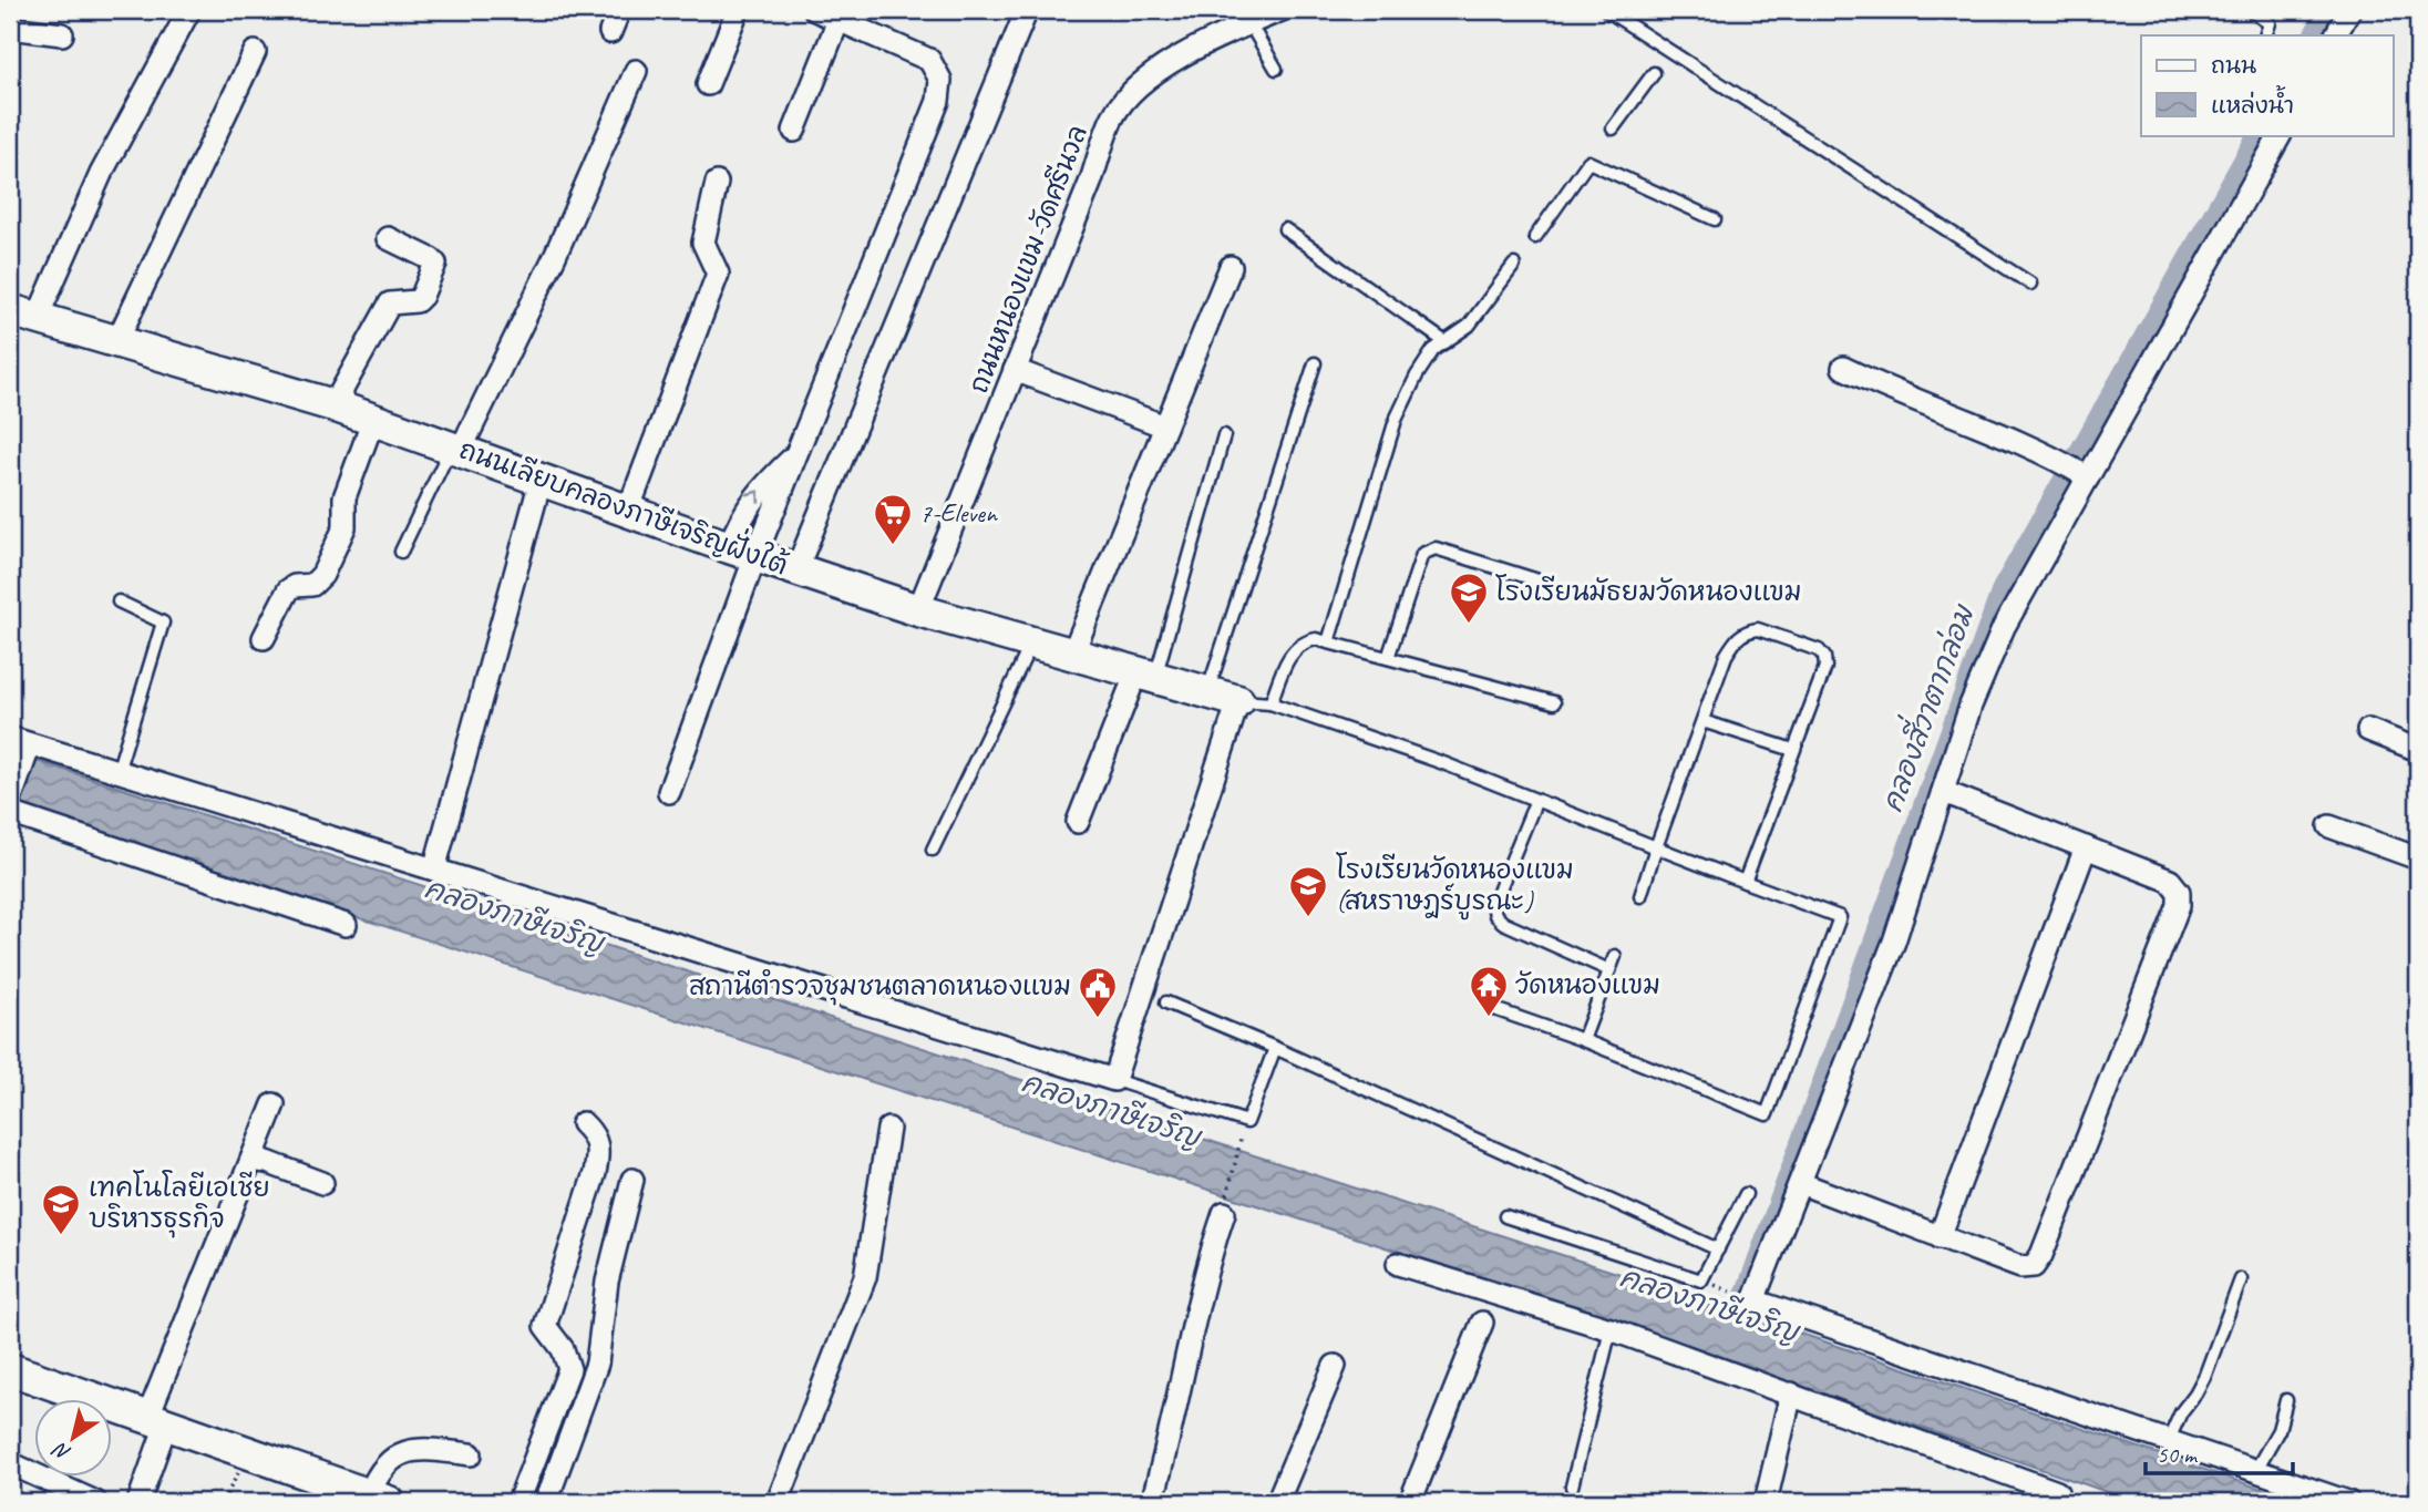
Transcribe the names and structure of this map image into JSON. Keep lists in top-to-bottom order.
{
  "streets": {
    "street": ["ถนนหนองแขม-วัดศรีนวล", "ถนนเลียบคลองภาษีเจริญฝั่งใต้"]
  },
  "crossings": [
    ["ถนนหนองแขม-วัดศรีนวล", "ถนนเลียบคลองภาษีเจริญฝั่งใต้"]
  ],
  "water": ["คลองสี่วาตากล่อม", "คลองภาษีเจริญ"],
  "places": {
    "supermarket": ["7-Eleven"],
    "school or university": ["โรงเรียนมัธยมวัดหนองแขม", "โรงเรียนวัดหนองแขม (สหราษฎร์บูรณะ)", "เทคโนโลยีเอเชีย บริหารธุรกิจ"],
    "temple": ["วัดหนองแขม"],
    "public building": ["สถานีตำรวจชุมชนตลาดหนองแขม"]
  },
  "legend": ["ถนน", "แหล่งน้ำ"],
  "scale_bar": "50 m",
  "north": "bottom left"
}
